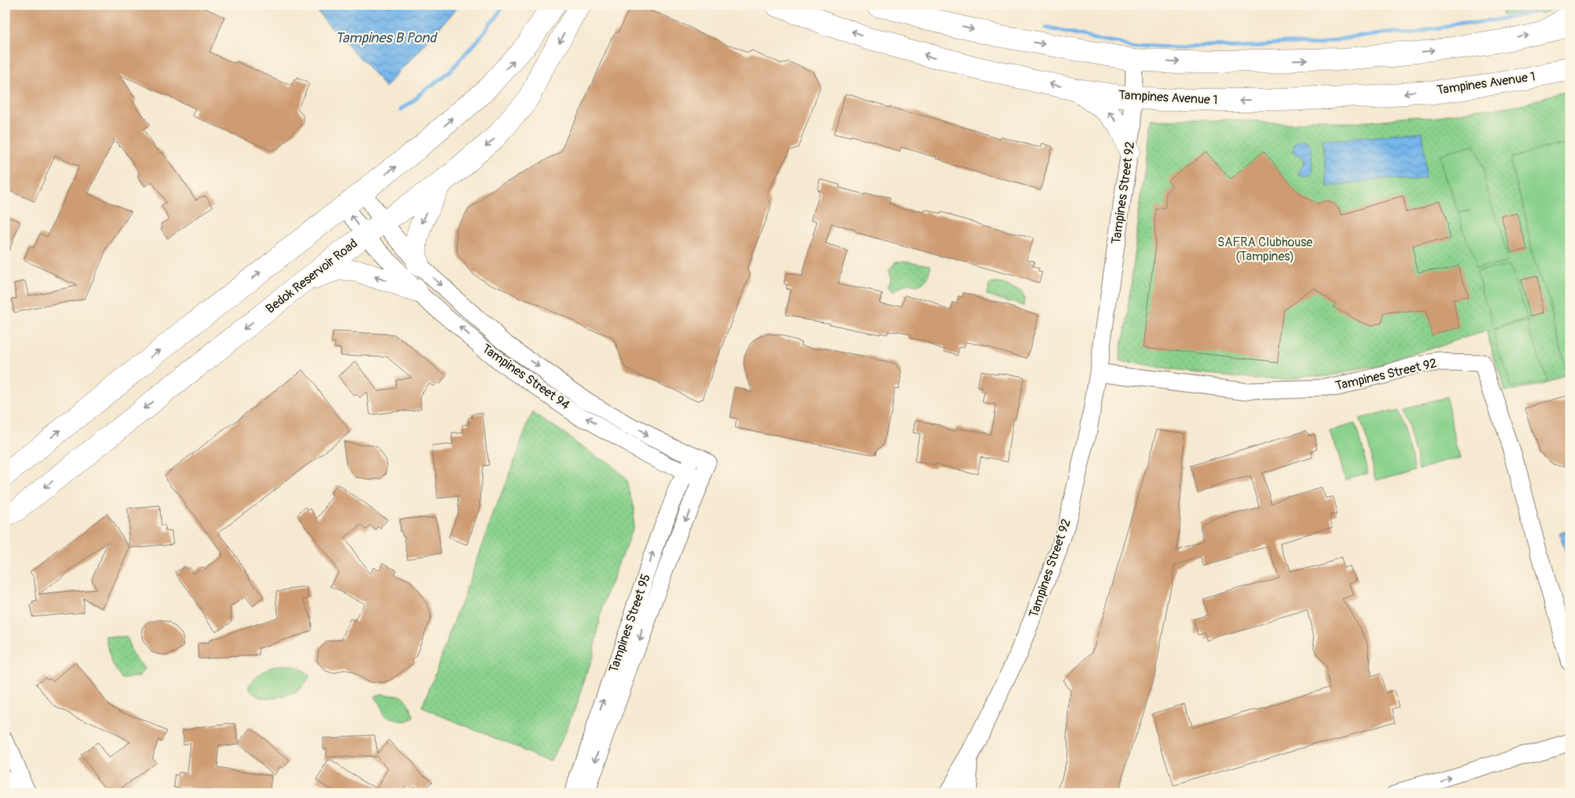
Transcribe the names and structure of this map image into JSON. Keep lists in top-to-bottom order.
{
  "streets": {
    "main road": ["Tampines Avenue 1", "Bedok Reservoir Road"],
    "street": ["Tampines Street 92", "Tampines Street 94", "Tampines Street 95"]
  },
  "crossings": [
    ["Tampines Avenue 1", "Tampines Street 92"],
    ["Bedok Reservoir Road", "Tampines Street 94"],
    ["Tampines Street 94", "Tampines Street 95"]
  ],
  "water": ["Tampines B Pond"],
  "parks": ["SAFRA Clubhouse (Tampines)"]
}
